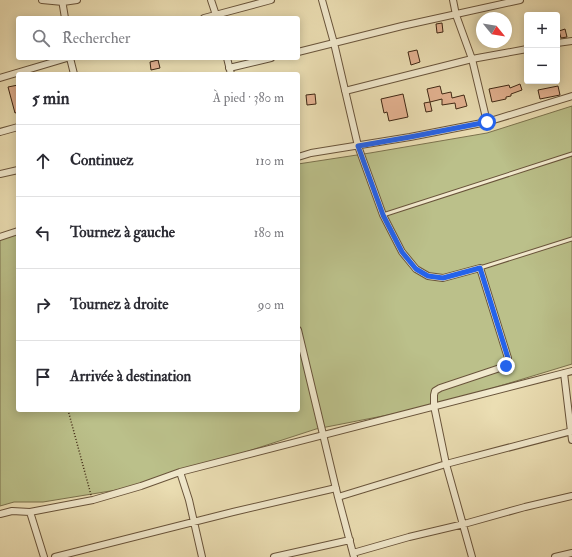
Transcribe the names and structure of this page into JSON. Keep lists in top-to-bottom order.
{
  "north": "bottom right",
  "page": {
    "map_buttons": ["+", "−"],
    "search": "Rechercher",
    "heading": ["5 min", "À pied · 380 m"],
    "list": [
      ["Continuez", "110 m"],
      ["Tournez à gauche", "180 m"],
      ["Tournez à droite", "90 m"],
      "Arrivée à destination"
    ]
  }
}
